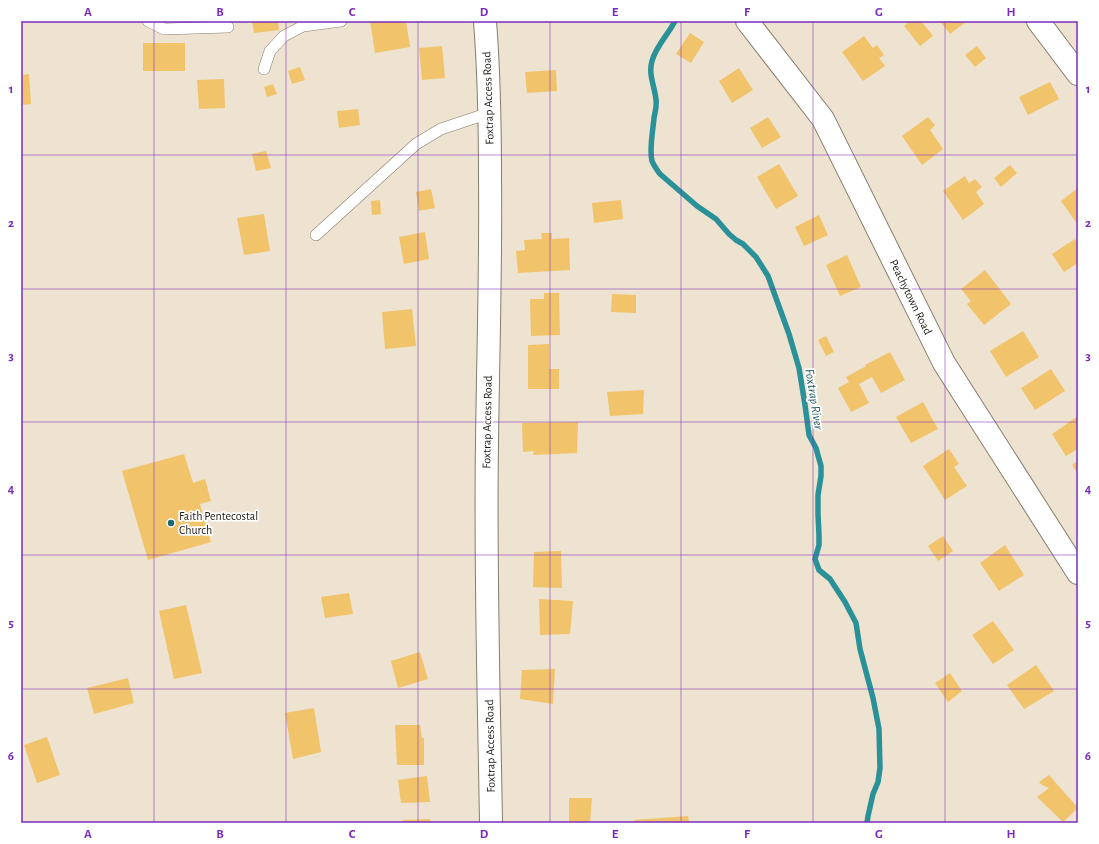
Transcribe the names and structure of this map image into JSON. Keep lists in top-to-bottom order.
{
  "streets": {
    "main road": ["Foxtrap Access Road", "Peachytown Road"]
  },
  "water": ["Foxtrap River"],
  "places": ["Faith Pentecostal Church"],
  "grid": {
    "columns": [
      "A",
      "B",
      "C",
      "D",
      "E",
      "F",
      "G",
      "H"
    ],
    "rows": [
      "1",
      "2",
      "3",
      "4",
      "5",
      "6"
    ]
  }
}
